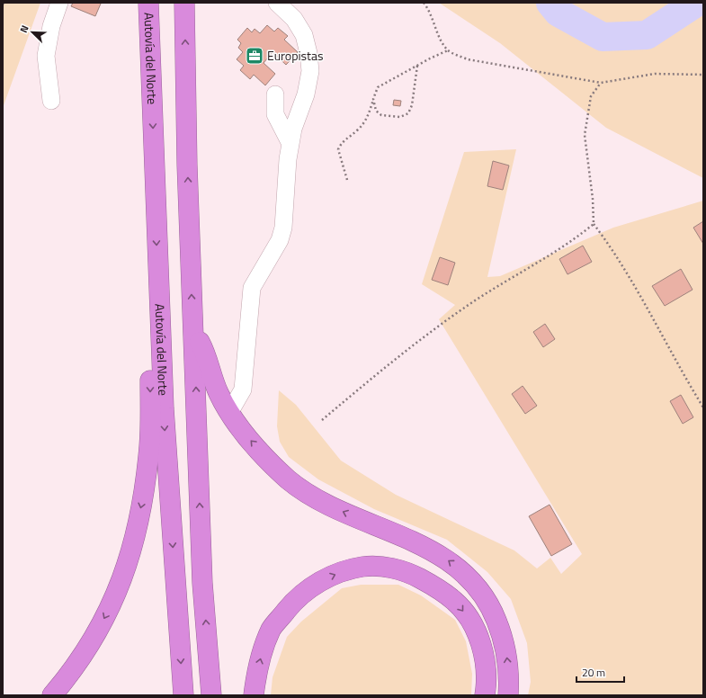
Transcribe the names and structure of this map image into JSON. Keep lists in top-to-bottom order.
{
  "streets": {
    "highway": ["Autovía del Norte"]
  },
  "places": {
    "office": ["Europistas"]
  },
  "scale_bar": "20 m",
  "north": "top left"
}
